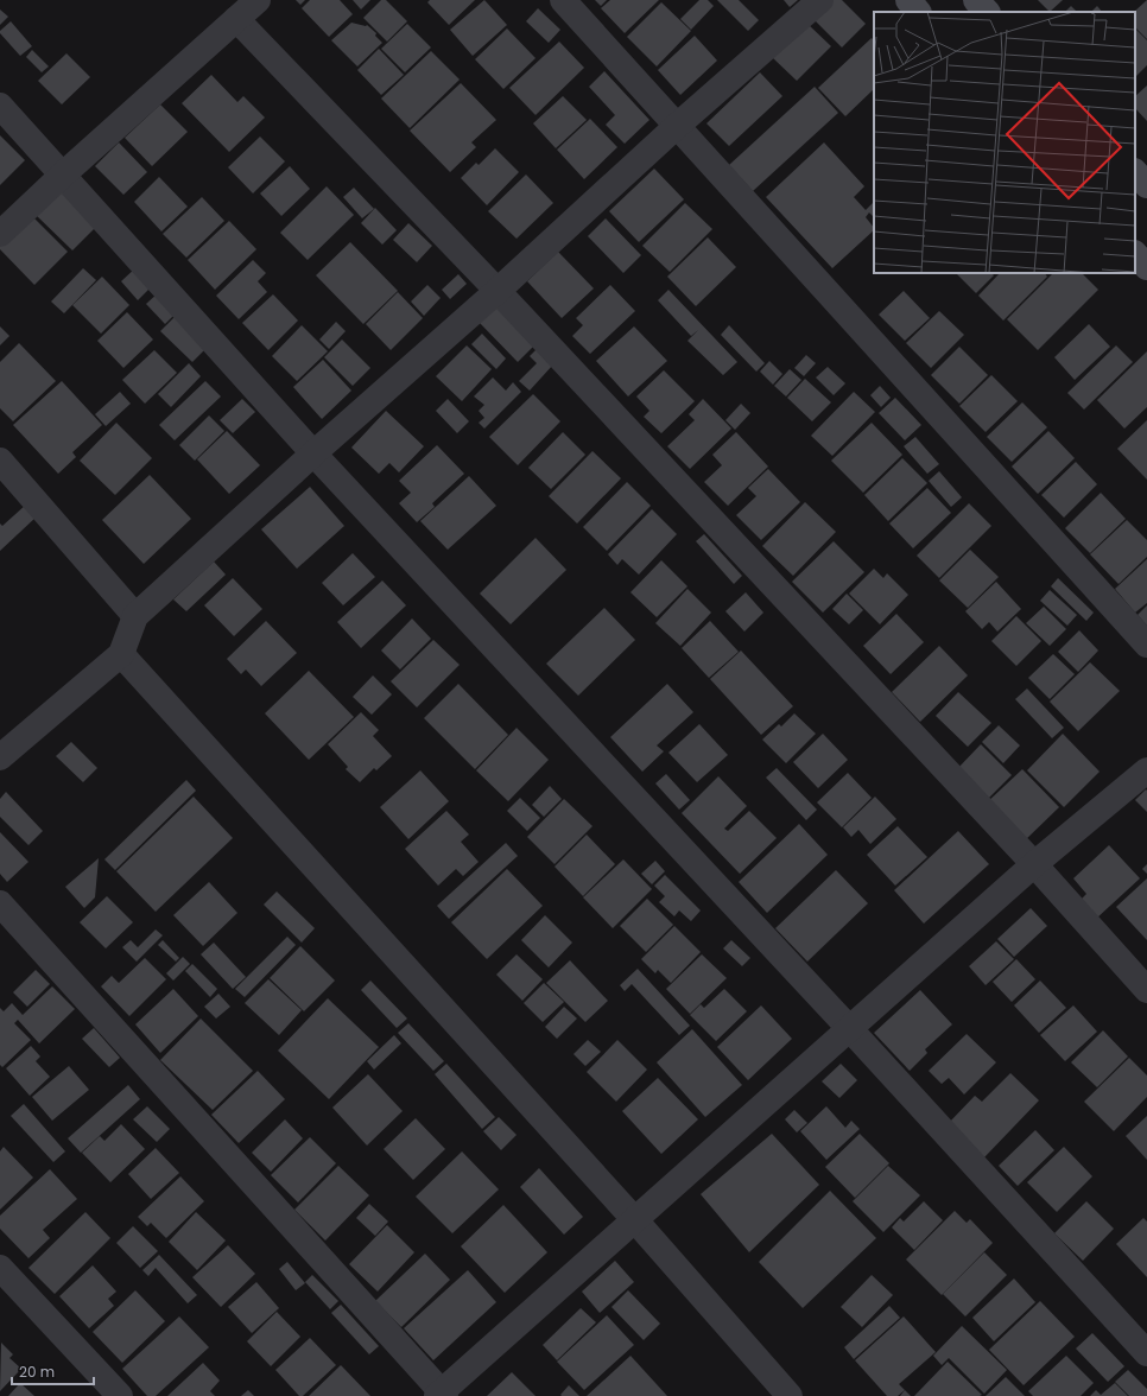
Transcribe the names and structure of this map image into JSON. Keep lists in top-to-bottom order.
{
  "scale_bar": "20 m"
}
